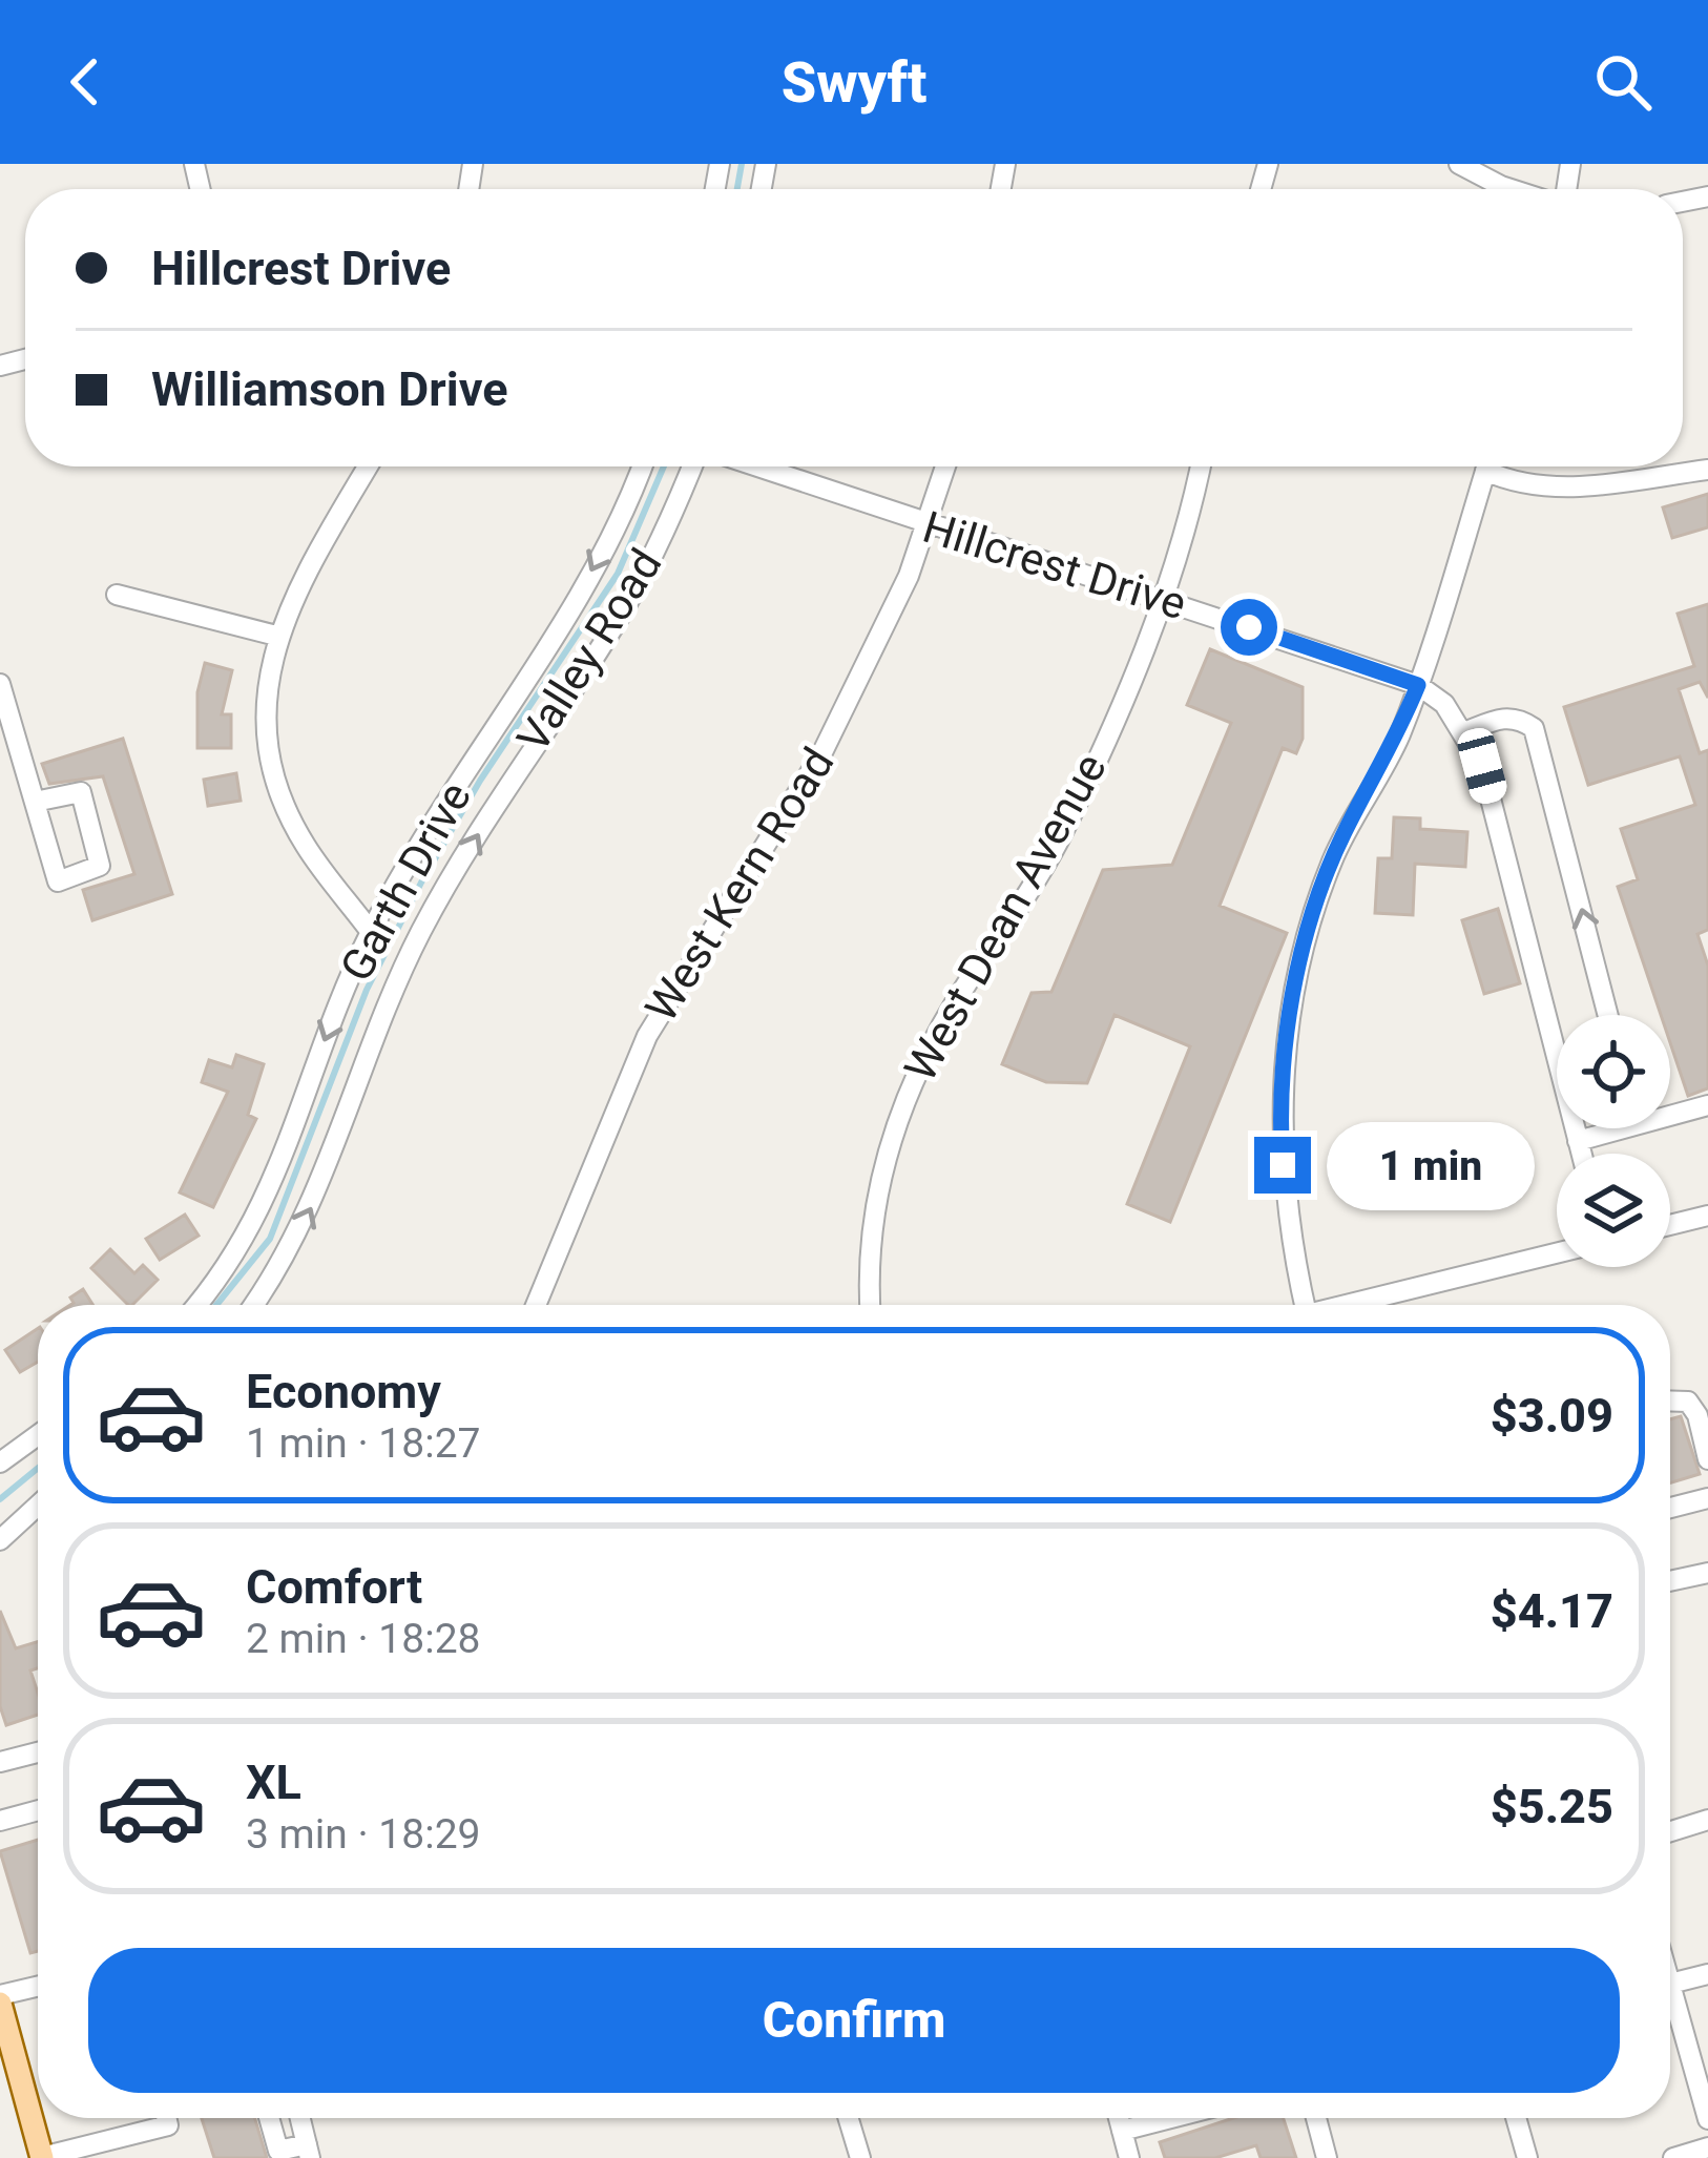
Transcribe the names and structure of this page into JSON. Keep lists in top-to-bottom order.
{
  "streets": {
    "street": [
      "Hillcrest Drive",
      "Valley Road",
      "Garth Drive",
      "West Kern Road",
      "West Dean Avenue"
    ]
  },
  "crossings": [
    ["Hillcrest Drive", "West Kern Road"],
    ["Hillcrest Drive", "West Dean Avenue"]
  ],
  "one_way": ["Valley Road", "Garth Drive"],
  "page": {
    "header": "Swyft",
    "banner": ["Hillcrest Drive", "Williamson Drive"],
    "bubble": "1 min",
    "list": [
      {
        "name": "Economy",
        "note": "1 min · 18:27",
        "value": "$3.09"
      },
      {
        "name": "Comfort",
        "note": "2 min · 18:28",
        "value": "$4.17"
      },
      {
        "name": "XL",
        "note": "3 min · 18:29",
        "value": "$5.25"
      }
    ],
    "buttons": "Confirm"
  }
}
